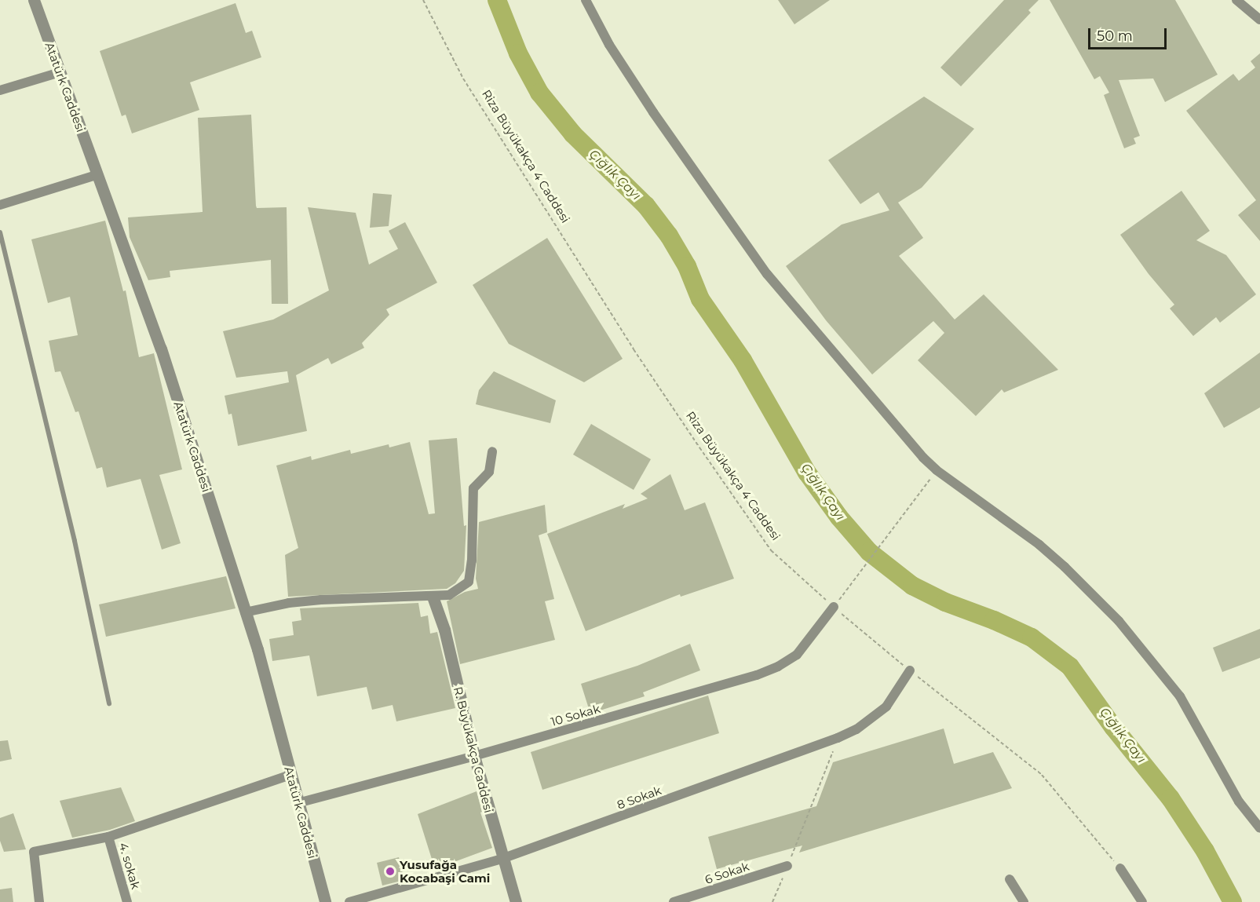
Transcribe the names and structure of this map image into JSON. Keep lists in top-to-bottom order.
{
  "streets": {
    "street": [
      "Atatürk Caddesi",
      "10 Sokak",
      "R. Büyükakça Caddesi",
      "8 Sokak",
      "4. sokak",
      "6 Sokak"
    ],
    "path": ["Riza Büyükakça 4 Caddesi"]
  },
  "crossings": [
    ["Atatürk Caddesi", "10 Sokak"],
    ["Riza Büyükakça 4 Caddesi", "10 Sokak"],
    ["Riza Büyükakça 4 Caddesi", "8 Sokak"],
    ["10 Sokak", "R. Büyükakça Caddesi"],
    ["R. Büyükakça Caddesi", "8 Sokak"]
  ],
  "water": ["Çığlık Çayı"],
  "places": ["Yusufağa Kocabaşi Cami"],
  "scale_bar": "50 m"
}
